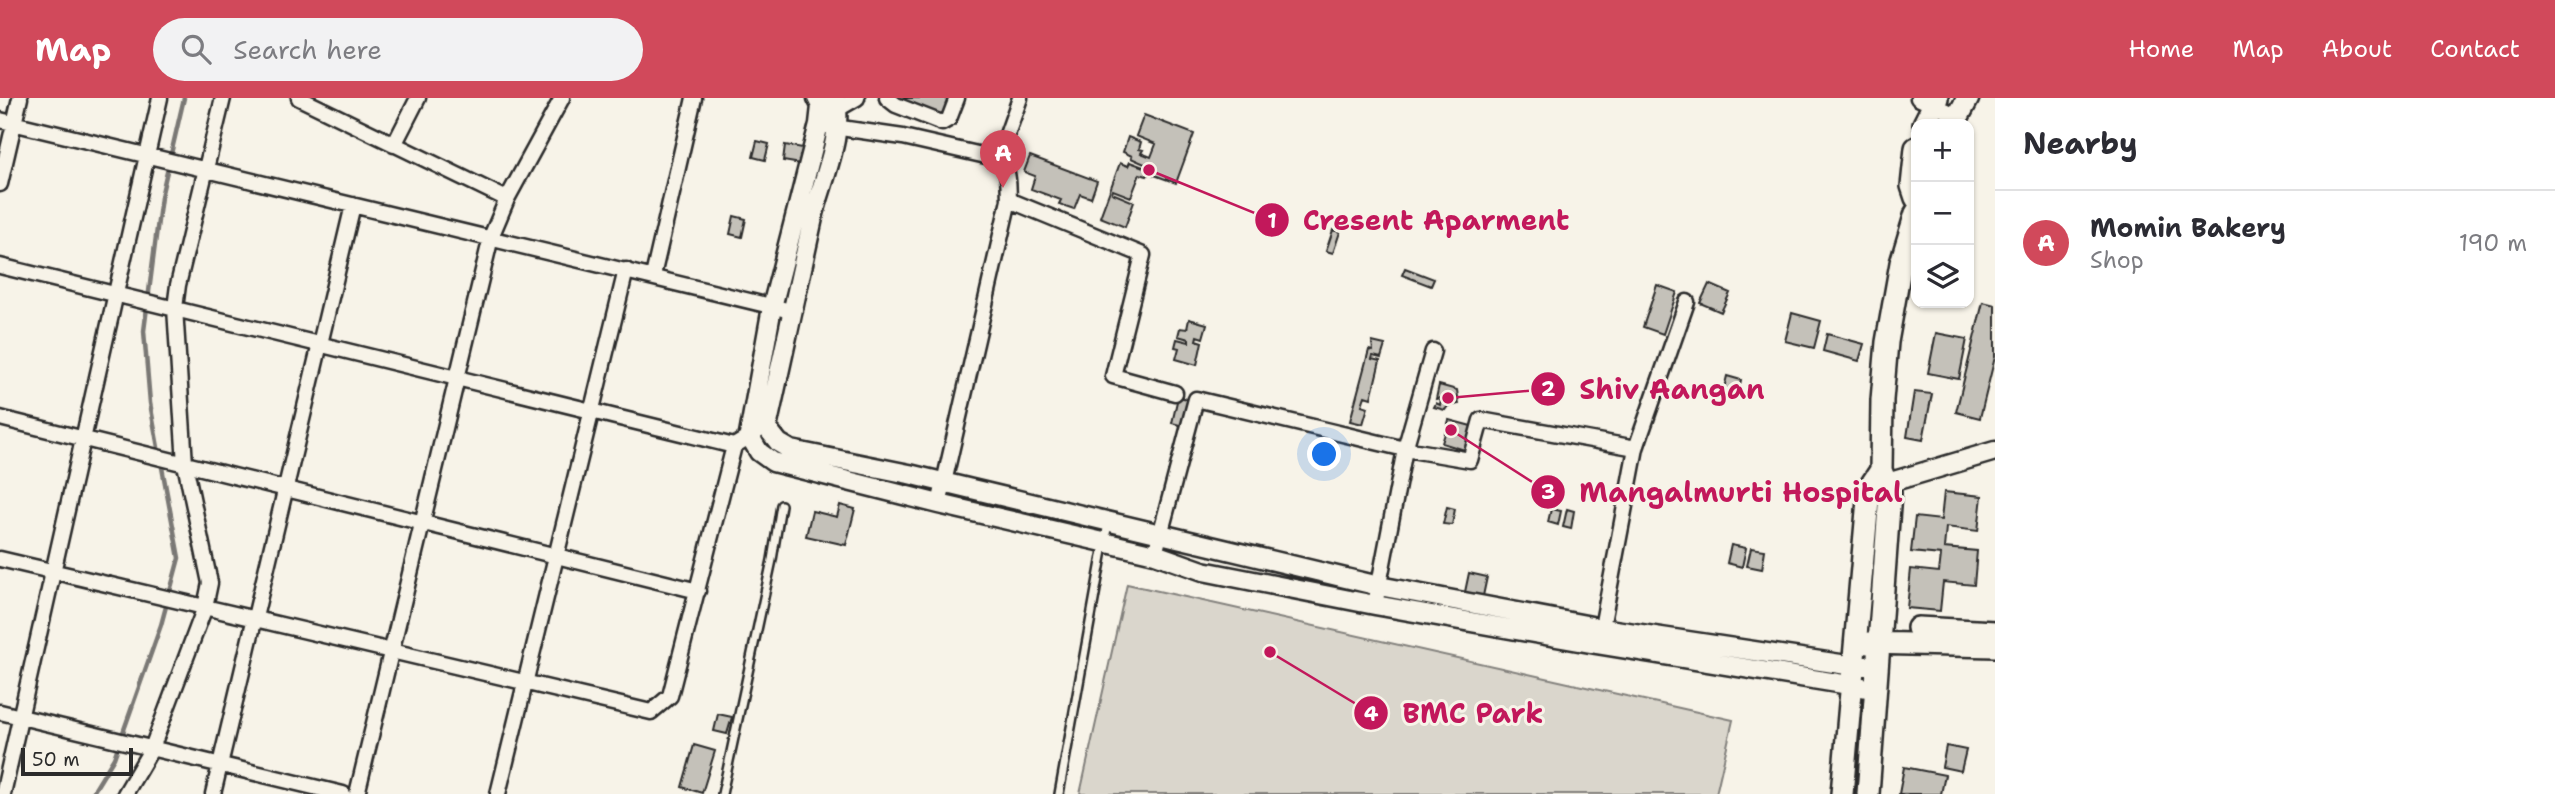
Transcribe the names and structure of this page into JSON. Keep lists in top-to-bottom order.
{
  "places": [
    "Cresent Aparment",
    "Shiv Aangan",
    "Mangalmurti Hospital",
    "BMC Park"
  ],
  "scale_bar": "50 m",
  "page": {
    "header": "Map",
    "search": "Search here",
    "nav": [
      "Home",
      "Map",
      "About",
      "Contact"
    ],
    "heading": "Nearby",
    "map_buttons": ["+", "−"],
    "pins": "A",
    "list": [
      {
        "mark": "A",
        "name": "Momin Bakery",
        "note": "Shop",
        "value": "190 m"
      }
    ],
    "scale": "50 m"
  }
}
